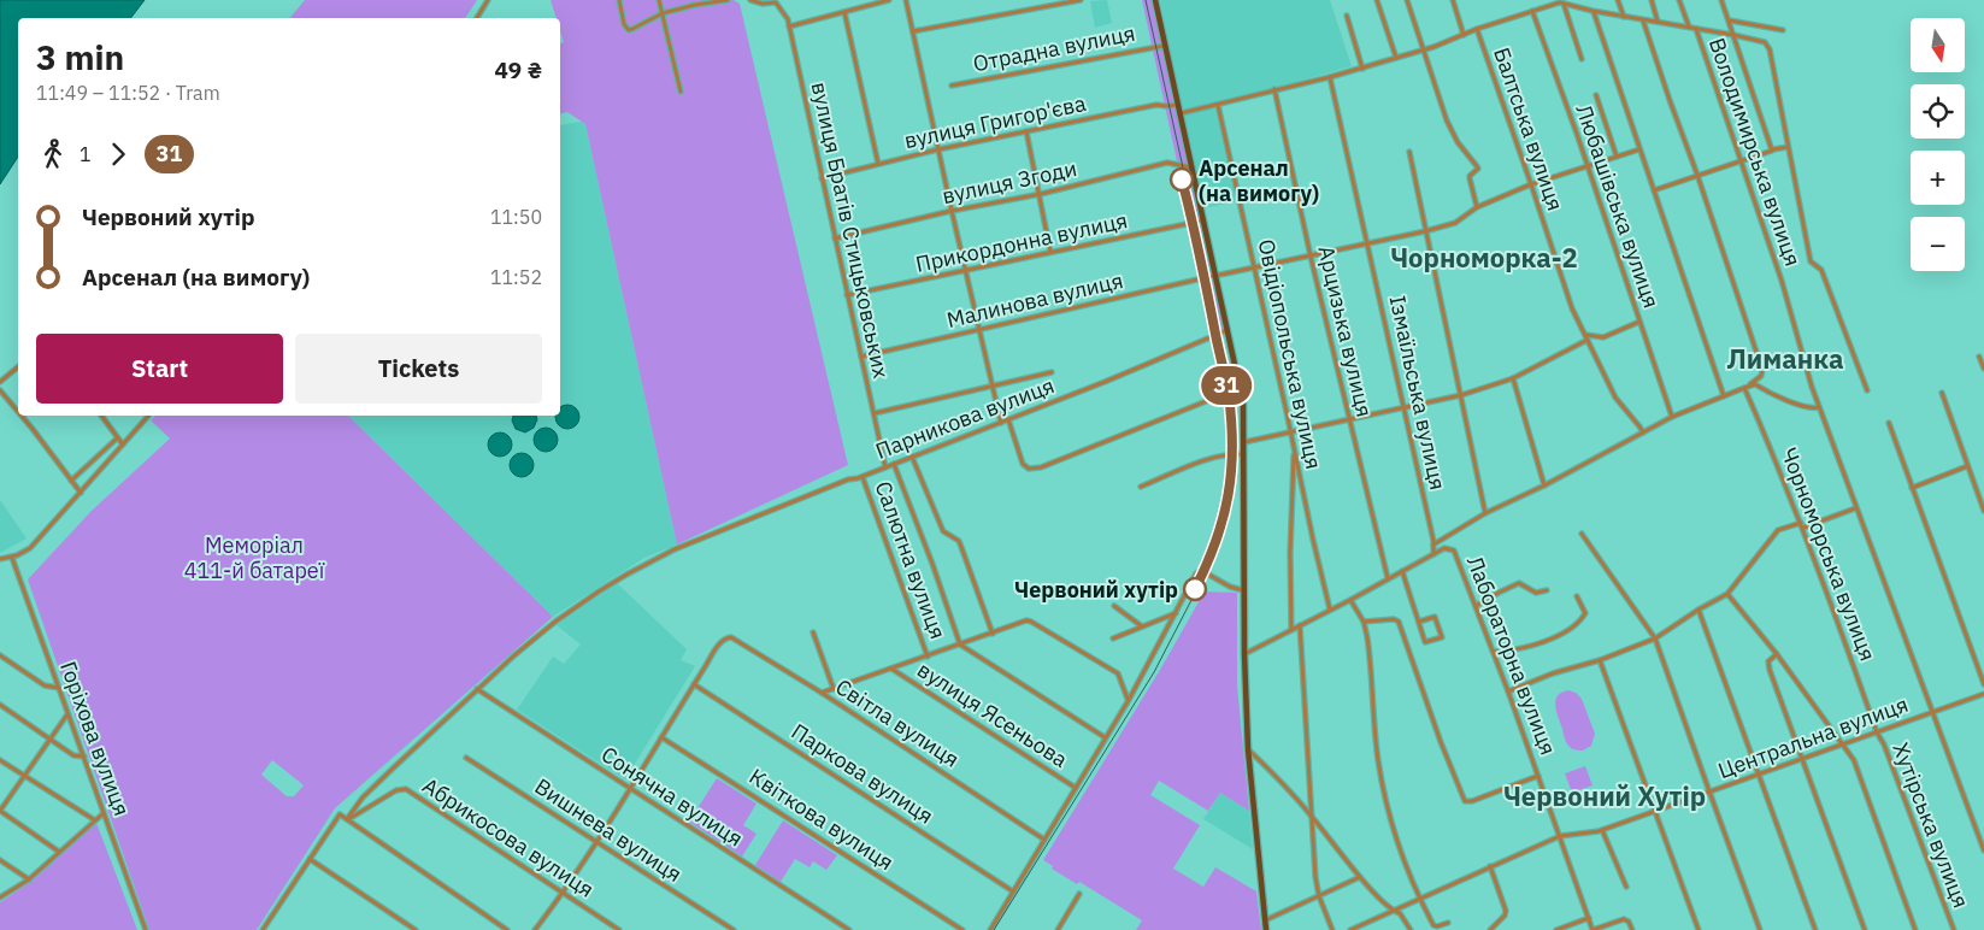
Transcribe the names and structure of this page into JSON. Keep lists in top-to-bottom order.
{
  "streets": {
    "street": [
      "Отрадна вулиця",
      "вулиця Григор'єва",
      "Балтська вулиця",
      "Володимирська вулиця",
      "вулиця Згоди",
      "Любашівська вулиця",
      "вулиця Братів Стицьковських",
      "Прикордонна вулиця",
      "Малинова вулиця",
      "Арцизька вулиця",
      "Овідіопольська вулиця",
      "Ізмаїльська вулиця",
      "Парникова вулиця",
      "Чорноморська вулиця",
      "Салютна вулиця",
      "Лабораторна вулиця",
      "вулиця Ясеньова",
      "Світла вулиця",
      "Центральна вулиця",
      "Горіхова вулиця",
      "Паркова вулиця",
      "Сонячна вулиця",
      "Квіткова вулиця",
      "Хутірська вулиця",
      "Вишнева вулиця",
      "Абрикосова вулиця"
    ]
  },
  "crossings": [
    ["вулиця Григор'єва", "вулиця Братів Стицьковських"],
    ["Балтська вулиця", "Малинова вулиця"],
    ["Володимирська вулиця", "Центральна вулиця"],
    ["вулиця Згоди", "вулиця Братів Стицьковських"],
    ["Любашівська вулиця", "Малинова вулиця"],
    ["вулиця Братів Стицьковських", "Прикордонна вулиця"],
    ["вулиця Братів Стицьковських", "Малинова вулиця"],
    ["вулиця Братів Стицьковських", "Парникова вулиця"],
    ["Малинова вулиця", "Арцизька вулиця"],
    ["Малинова вулиця", "Овідіопольська вулиця"],
    ["Малинова вулиця", "Ізмаїльська вулиця"],
    ["Ізмаїльська вулиця", "Лабораторна вулиця"],
    ["Парникова вулиця", "Салютна вулиця"],
    ["Парникова вулиця", "Сонячна вулиця"],
    ["Парникова вулиця", "Абрикосова вулиця"],
    ["Чорноморська вулиця", "Центральна вулиця"],
    ["Чорноморська вулиця", "Хутірська вулиця"],
    ["Лабораторна вулиця", "Центральна вулиця"],
    ["Світла вулиця", "Паркова вулиця"],
    ["Центральна вулиця", "Хутірська вулиця"]
  ],
  "districts": ["Чорноморка-2", "Лиманка", "Червоний Хутір"],
  "parks": ["Меморіал 411-й батареї"],
  "places": ["Арсенал (на вимогу)", "Червоний хутір"],
  "lines": ["tram line 31"],
  "north": "bottom",
  "page": {
    "on_map": "31",
    "map_buttons": ["+", "−"],
    "heading": ["3 min", "11:49 – 11:52 · Tram", "49 ₴"],
    "legs": ["1", "31"],
    "list": [
      {
        "name": "Червоний хутір",
        "value": "11:50"
      },
      {
        "name": "Арсенал (на вимогу)",
        "value": "11:52"
      }
    ],
    "buttons": ["Start", "Tickets"]
  }
}
